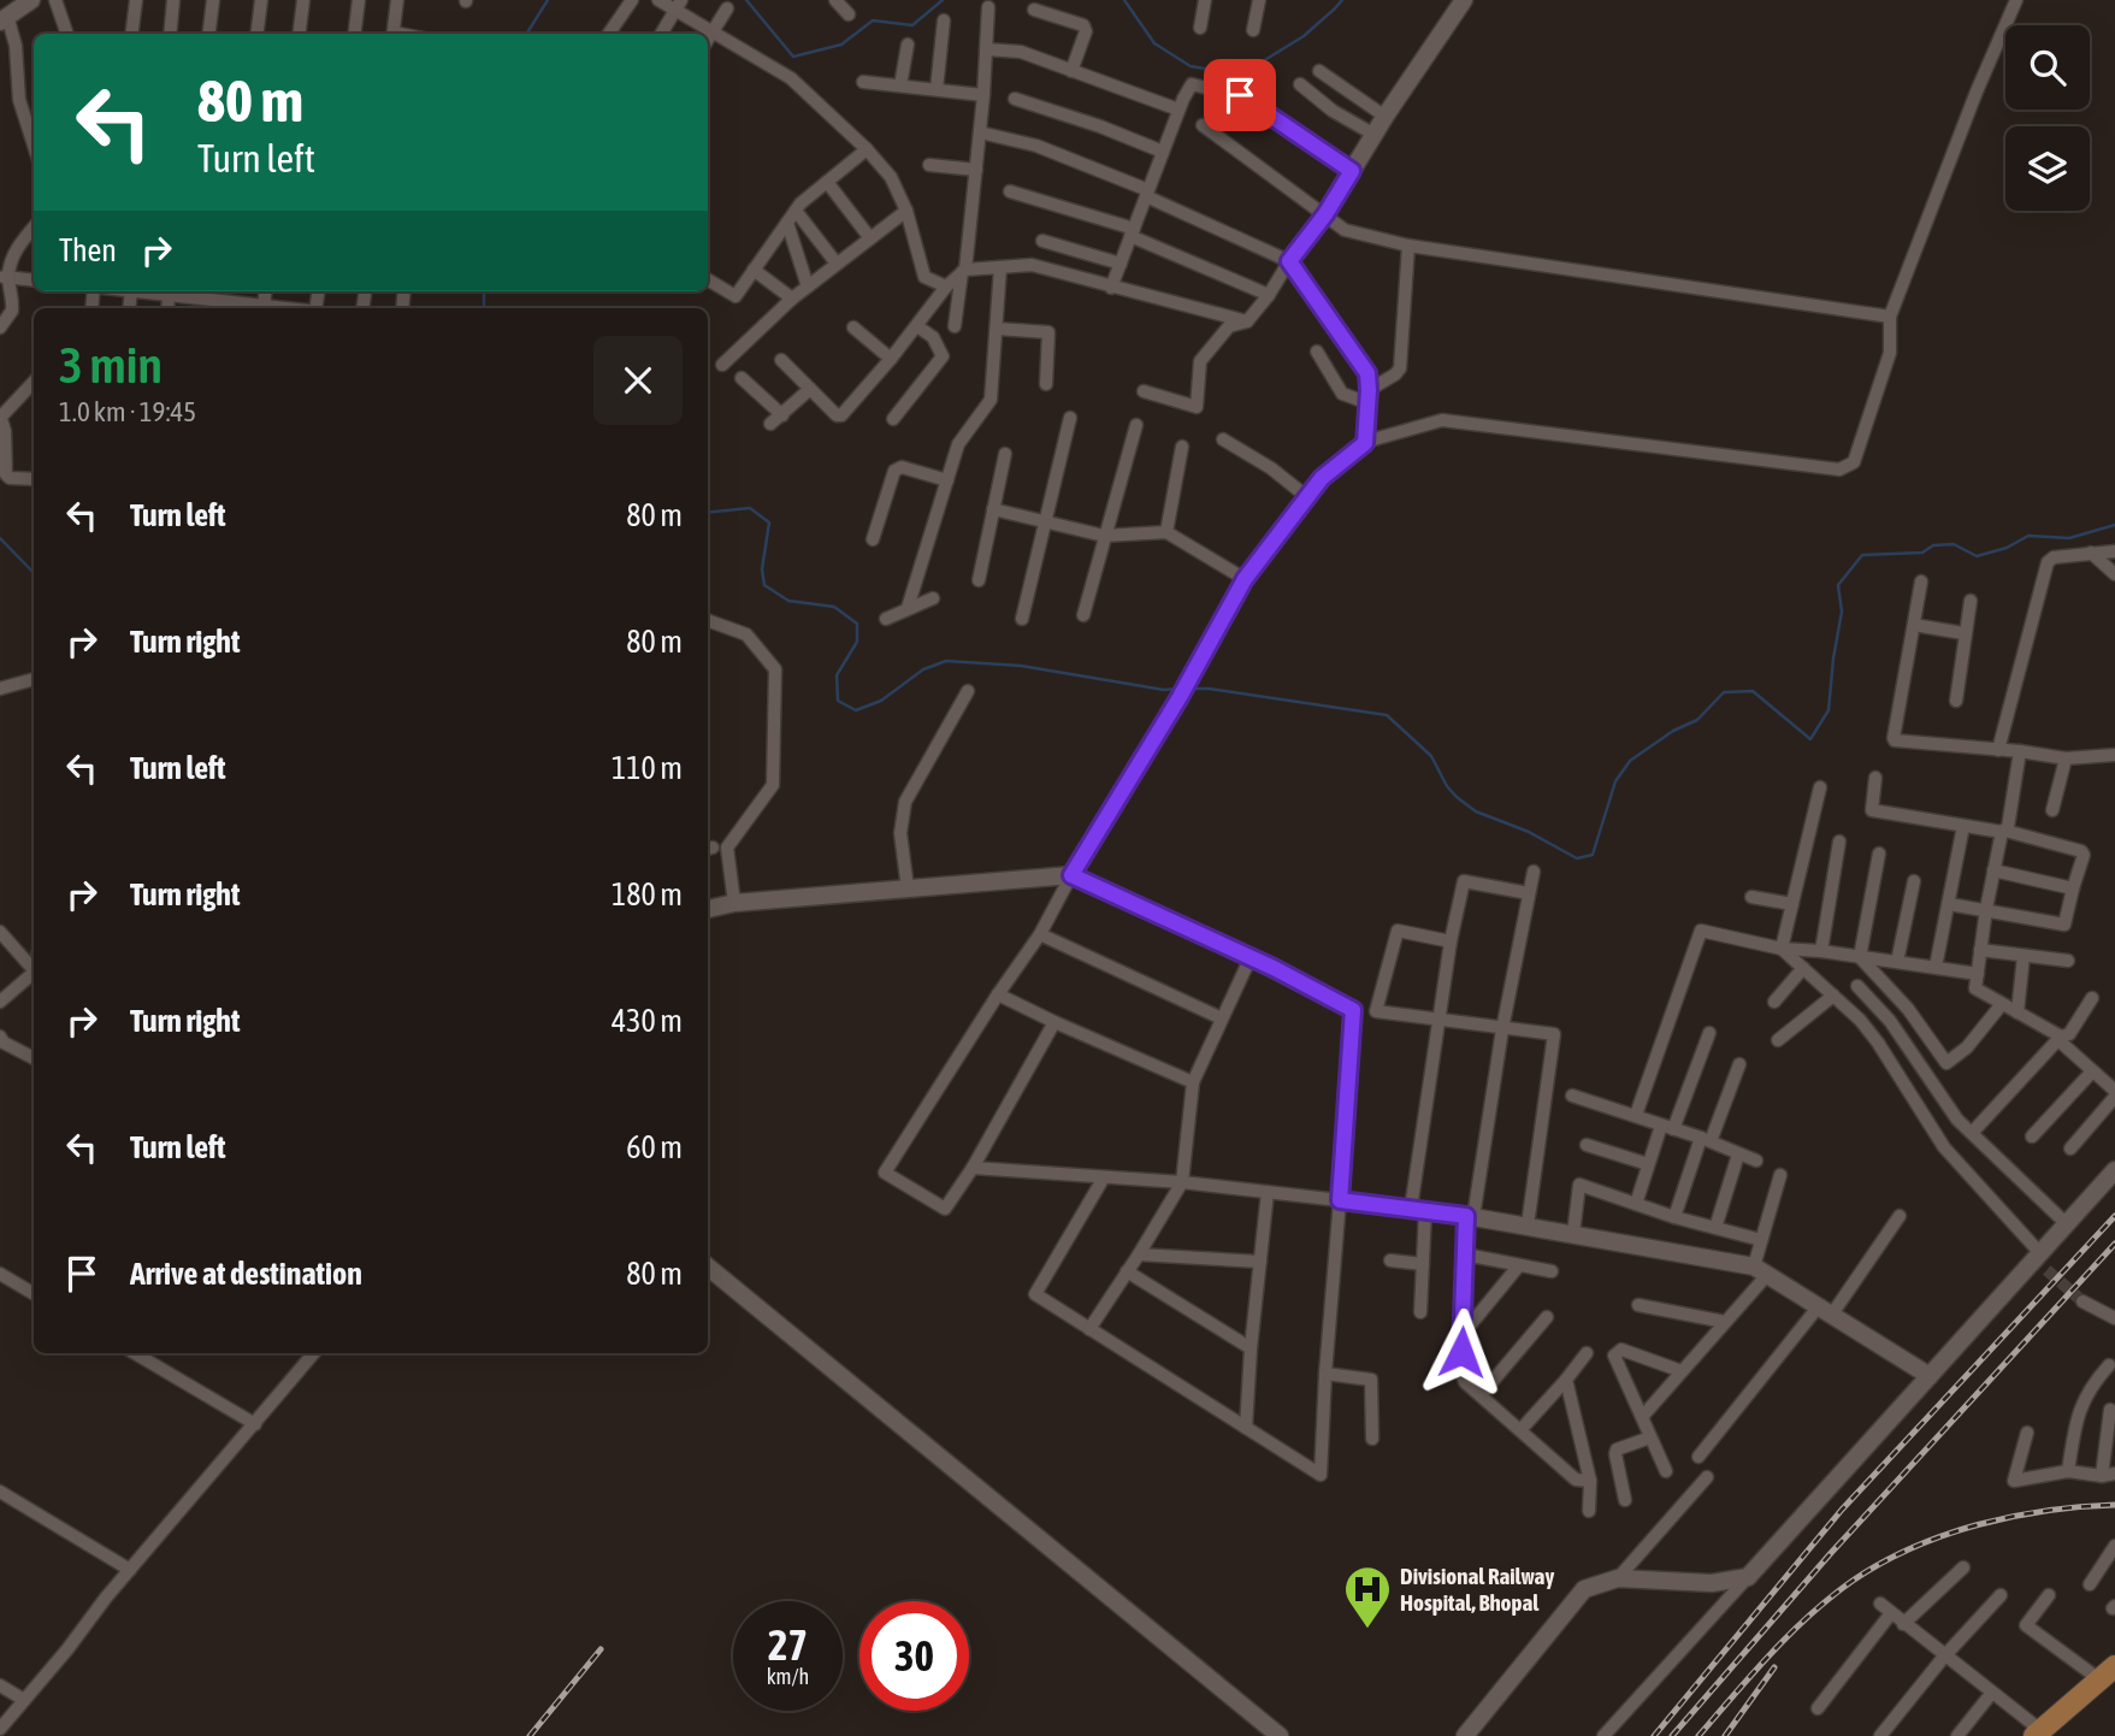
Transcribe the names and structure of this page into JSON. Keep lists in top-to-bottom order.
{
  "places": {
    "hospital": ["Divisional Railway Hospital, Bhopal"]
  },
  "page": {
    "turn": ["80 m", "Turn left"],
    "then": "Then",
    "heading": ["3 min", "1.0 km · 19:45"],
    "list": [
      {
        "name": "Turn left",
        "value": "80 m"
      },
      {
        "name": "Turn right",
        "value": "80 m"
      },
      {
        "name": "Turn left",
        "value": "110 m"
      },
      {
        "name": "Turn right",
        "value": "180 m"
      },
      {
        "name": "Turn right",
        "value": "430 m"
      },
      {
        "name": "Turn left",
        "value": "60 m"
      },
      {
        "name": "Arrive at destination",
        "value": "80 m"
      }
    ],
    "speed": "27 km/h",
    "limit": "30"
  }
}
